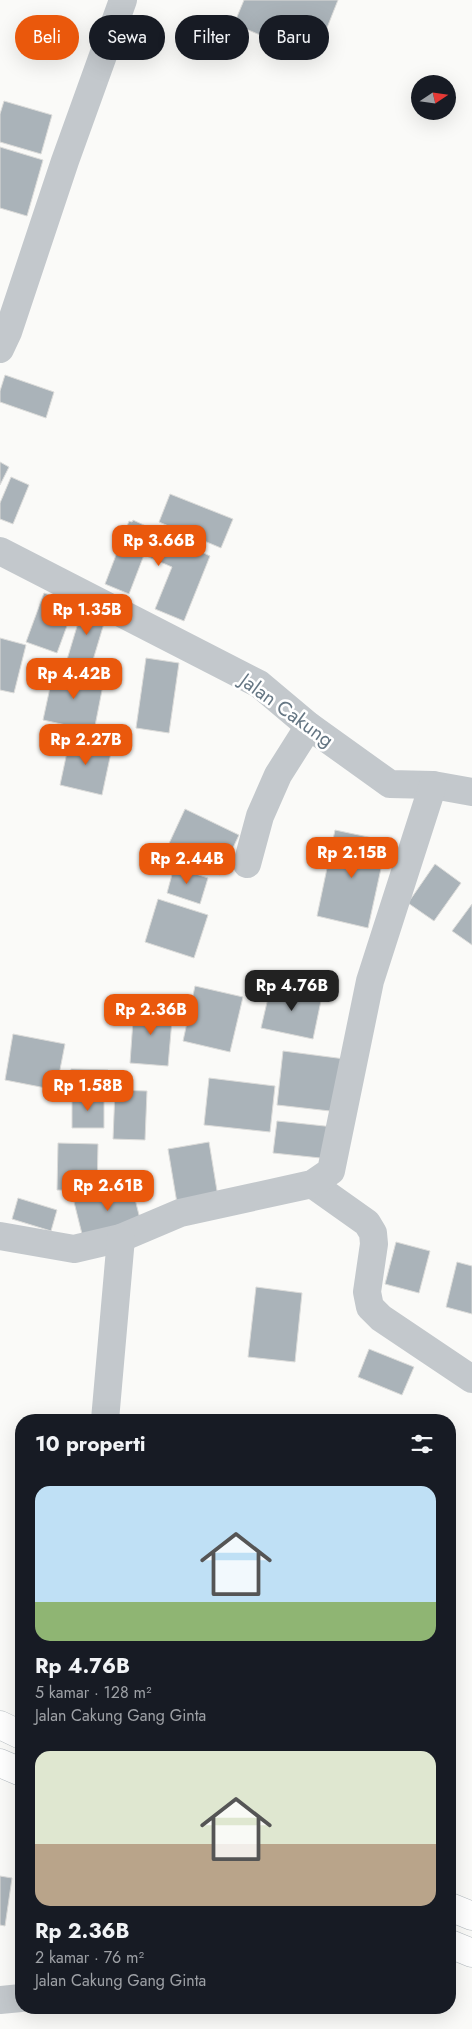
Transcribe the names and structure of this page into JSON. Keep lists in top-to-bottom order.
{
  "streets": {
    "street": ["Jalan Cakung"]
  },
  "north": "right",
  "page": {
    "chip": [
      "Beli",
      "Sewa",
      "Filter",
      "Baru"
    ],
    "price": [
      "Rp 3.66B",
      "Rp 1.35B",
      "Rp 4.42B",
      "Rp 2.27B",
      "Rp 2.15B",
      "Rp 2.44B",
      "Rp 4.76B",
      "Rp 2.36B",
      "Rp 1.58B",
      "Rp 2.61B"
    ],
    "heading": "10 properti",
    "list": [
      {
        "name": "Rp 4.76B",
        "note": "5 kamar · 128 m² · Jalan Cakung Gang Ginta"
      },
      {
        "name": "Rp 2.36B",
        "note": "2 kamar · 76 m² · Jalan Cakung Gang Ginta"
      }
    ]
  }
}
